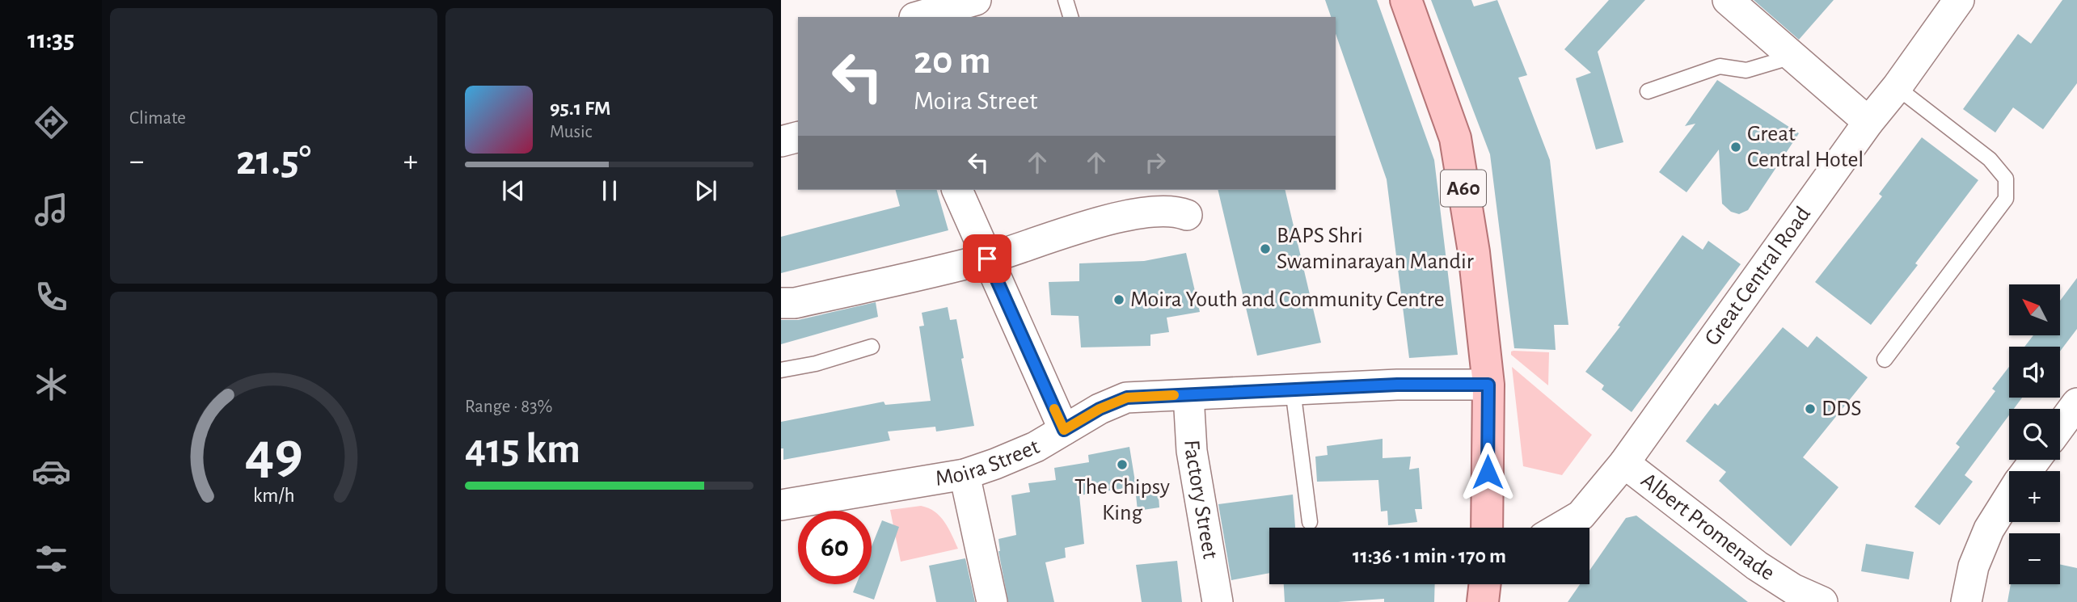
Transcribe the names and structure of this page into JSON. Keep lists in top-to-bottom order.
{
  "streets": {
    "main road": ["A60"],
    "street": [
      "Great Central Road",
      "Moira Street",
      "Factory Street",
      "Albert Promenade"
    ]
  },
  "crossings": [
    ["A60", "Moira Street"],
    ["Great Central Road", "Albert Promenade"],
    ["Moira Street", "Factory Street"]
  ],
  "places": [
    "Great Central Hotel",
    "BAPS Shri Swaminarayan Mandir",
    "Moira Youth and Community Centre",
    "DDS",
    "The Chipsy King"
  ],
  "north": "top left",
  "page": {
    "tabs": "11:35",
    "tile": [
      "Climate",
      ["Range · 83%", "415 km"]
    ],
    "turn": ["20 m", "Moira Street"],
    "song": ["95.1 FM", "Music"],
    "heat": ["−", "21.5°", "+"],
    "map_buttons": ["+", "−"],
    "limit": "60",
    "trip": "11:36 · 1 min · 170 m",
    "gauge": ["49", "km/h"]
  }
}
